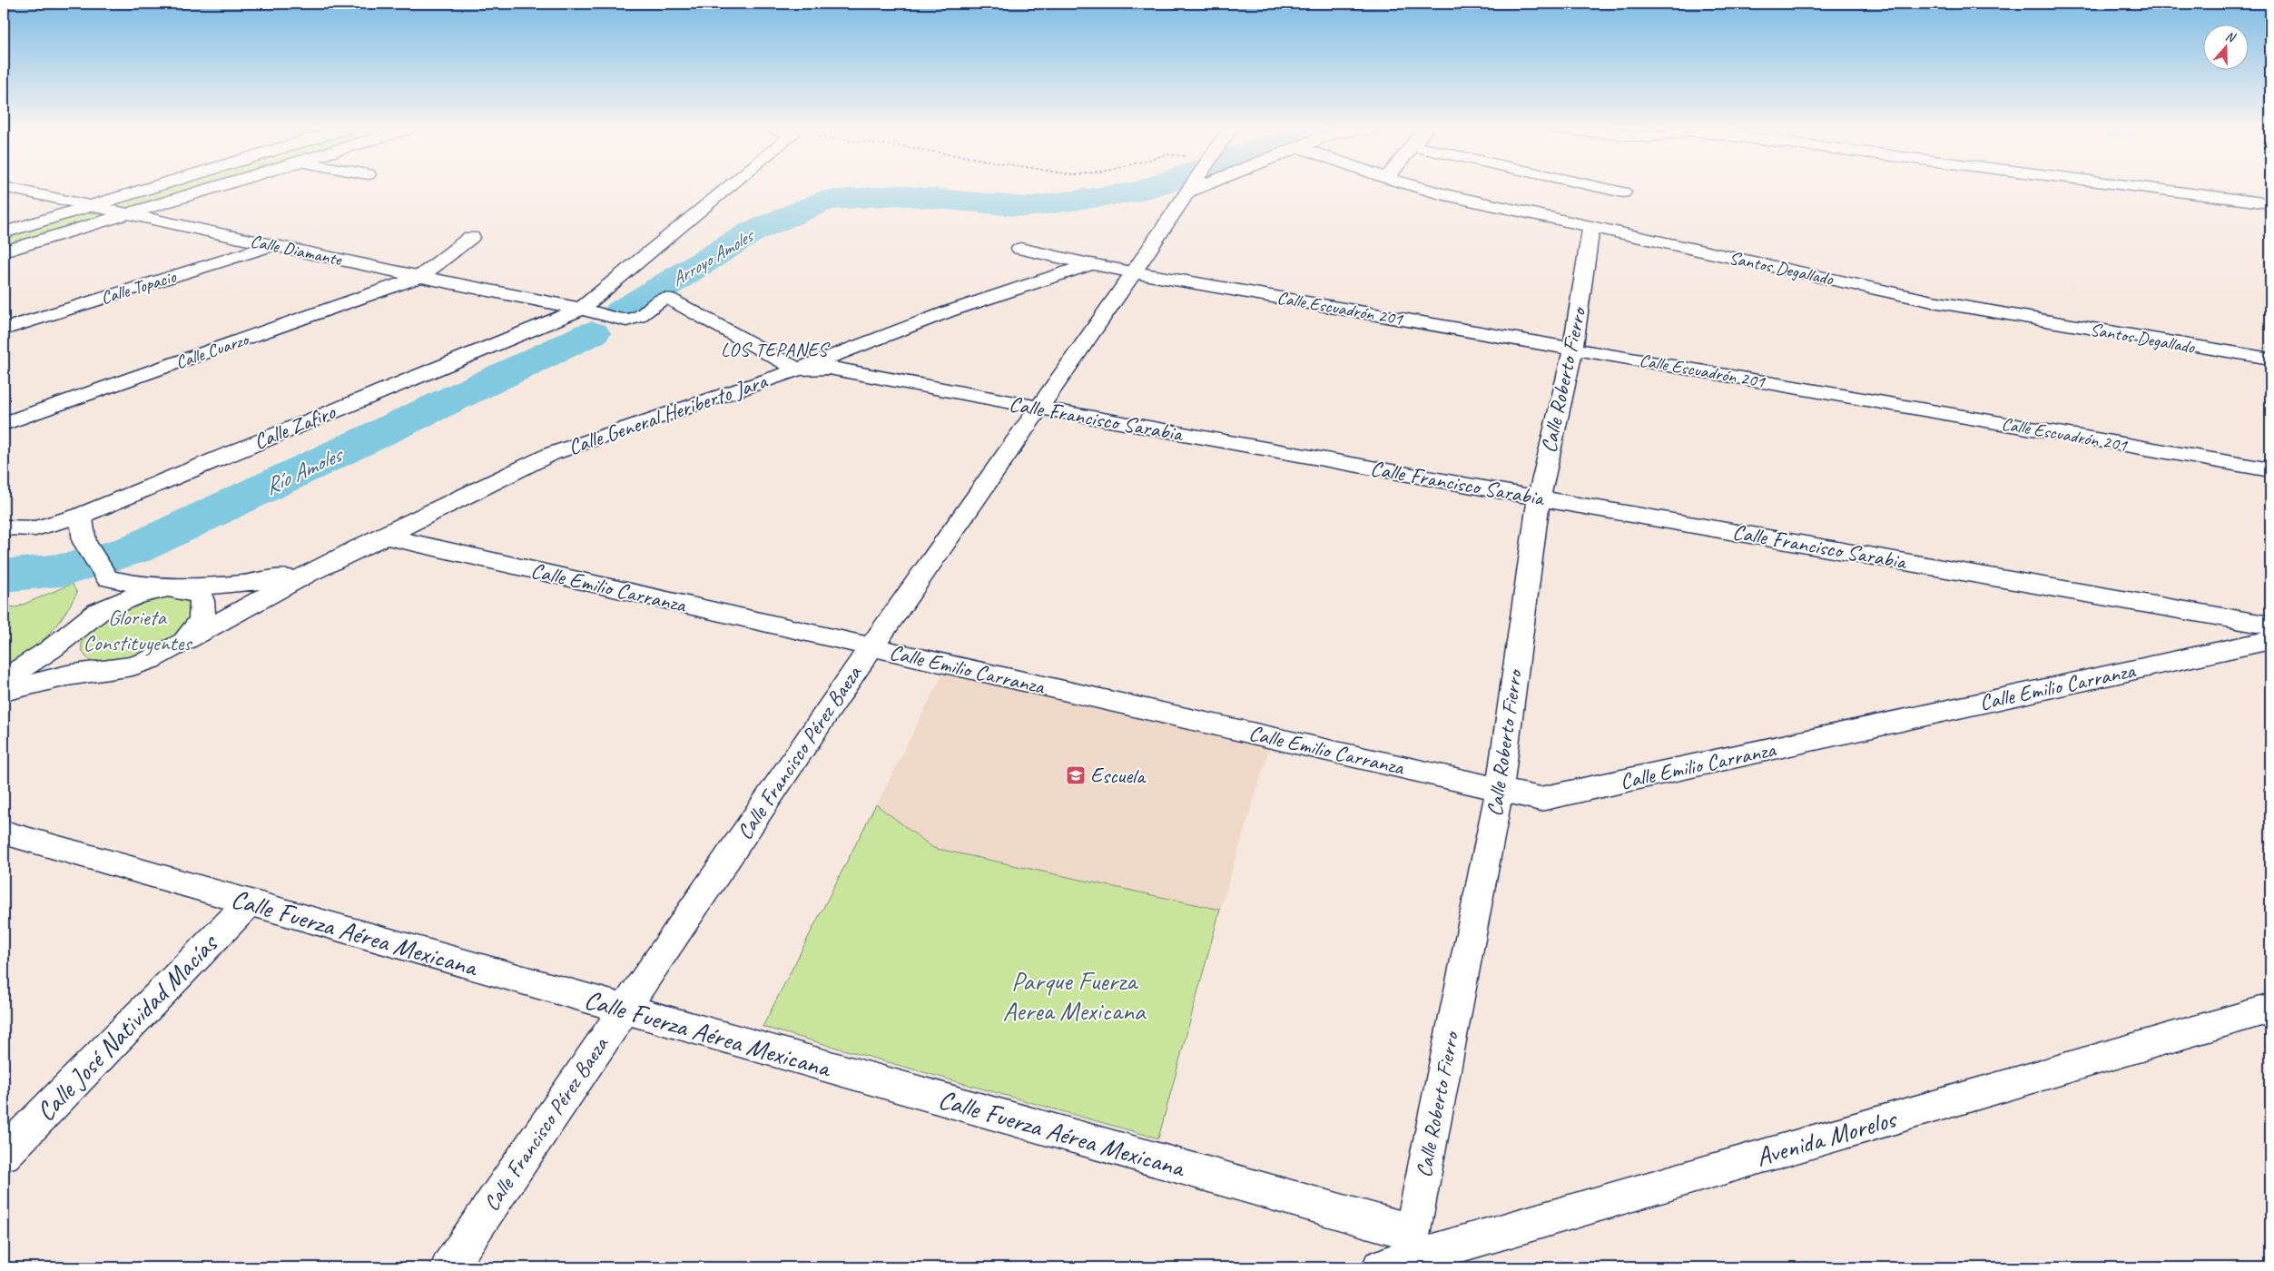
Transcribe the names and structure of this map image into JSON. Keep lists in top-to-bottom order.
{
  "streets": {
    "street": [
      "Calle Diamante",
      "Santos Degallado",
      "Calle Topacio",
      "Calle Escuadrón 201",
      "Calle Cuarzo",
      "Calle Roberto Fierro",
      "Calle General Heriberto Jara",
      "Calle Francisco Sarabia",
      "Calle Zafiro",
      "Calle Emilio Carranza",
      "Calle Francisco Pérez Baeza",
      "Calle Fuerza Aérea Mexicana",
      "Calle José Natividad Macías",
      "Avenida Morelos"
    ]
  },
  "crossings": [
    ["Calle Diamante", "Calle Topacio"],
    ["Calle Diamante", "Calle Cuarzo"],
    ["Calle Diamante", "Calle General Heriberto Jara"],
    ["Calle Diamante", "Calle Francisco Sarabia"],
    ["Calle Diamante", "Calle Zafiro"],
    ["Santos Degallado", "Calle Roberto Fierro"],
    ["Calle Escuadrón 201", "Calle Roberto Fierro"],
    ["Calle Escuadrón 201", "Calle General Heriberto Jara"],
    ["Calle Escuadrón 201", "Calle Francisco Pérez Baeza"],
    ["Calle Roberto Fierro", "Calle Francisco Sarabia"],
    ["Calle Roberto Fierro", "Calle Emilio Carranza"],
    ["Calle Roberto Fierro", "Calle Fuerza Aérea Mexicana"],
    ["Calle Roberto Fierro", "Avenida Morelos"],
    ["Calle General Heriberto Jara", "Calle Francisco Sarabia"],
    ["Calle General Heriberto Jara", "Calle Emilio Carranza"],
    ["Calle Francisco Sarabia", "Calle Francisco Pérez Baeza"],
    ["Calle Emilio Carranza", "Calle Francisco Pérez Baeza"],
    ["Calle Francisco Pérez Baeza", "Calle Fuerza Aérea Mexicana"],
    ["Calle Fuerza Aérea Mexicana", "Calle José Natividad Macías"],
    ["Calle Fuerza Aérea Mexicana", "Avenida Morelos"]
  ],
  "districts": ["LOS TEPANES"],
  "water": ["Arroyo Amoles", "Río Amoles"],
  "parks": ["Glorieta Constituyentes", "Parque Fuerza Aerea Mexicana"],
  "places": {
    "school or university": ["Escuela"]
  },
  "north": "top"
}
